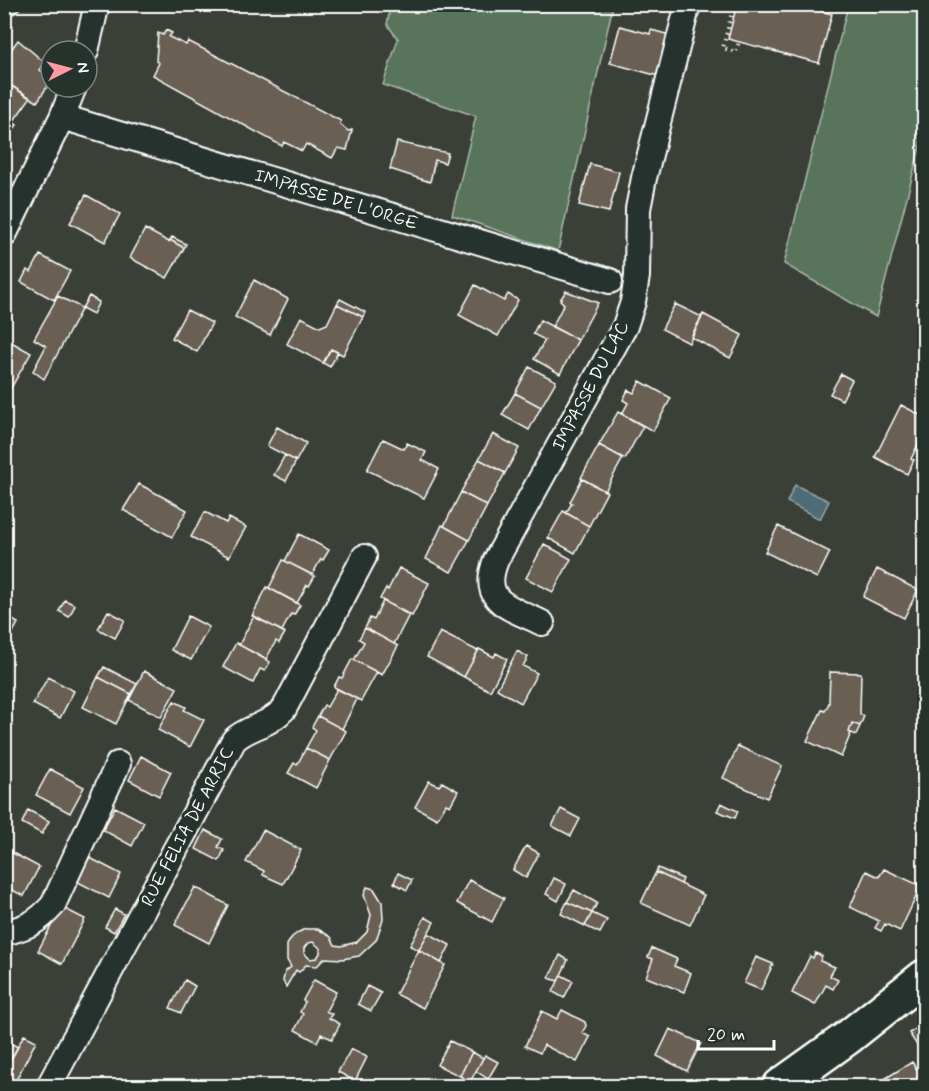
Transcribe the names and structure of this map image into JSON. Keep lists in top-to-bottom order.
{
  "streets": {
    "street": ["IMPASSE DE L'ORGE", "IMPASSE DU LAC", "RUE FELIA DE ARRIC"]
  },
  "scale_bar": "20 m",
  "north": "right"
}
